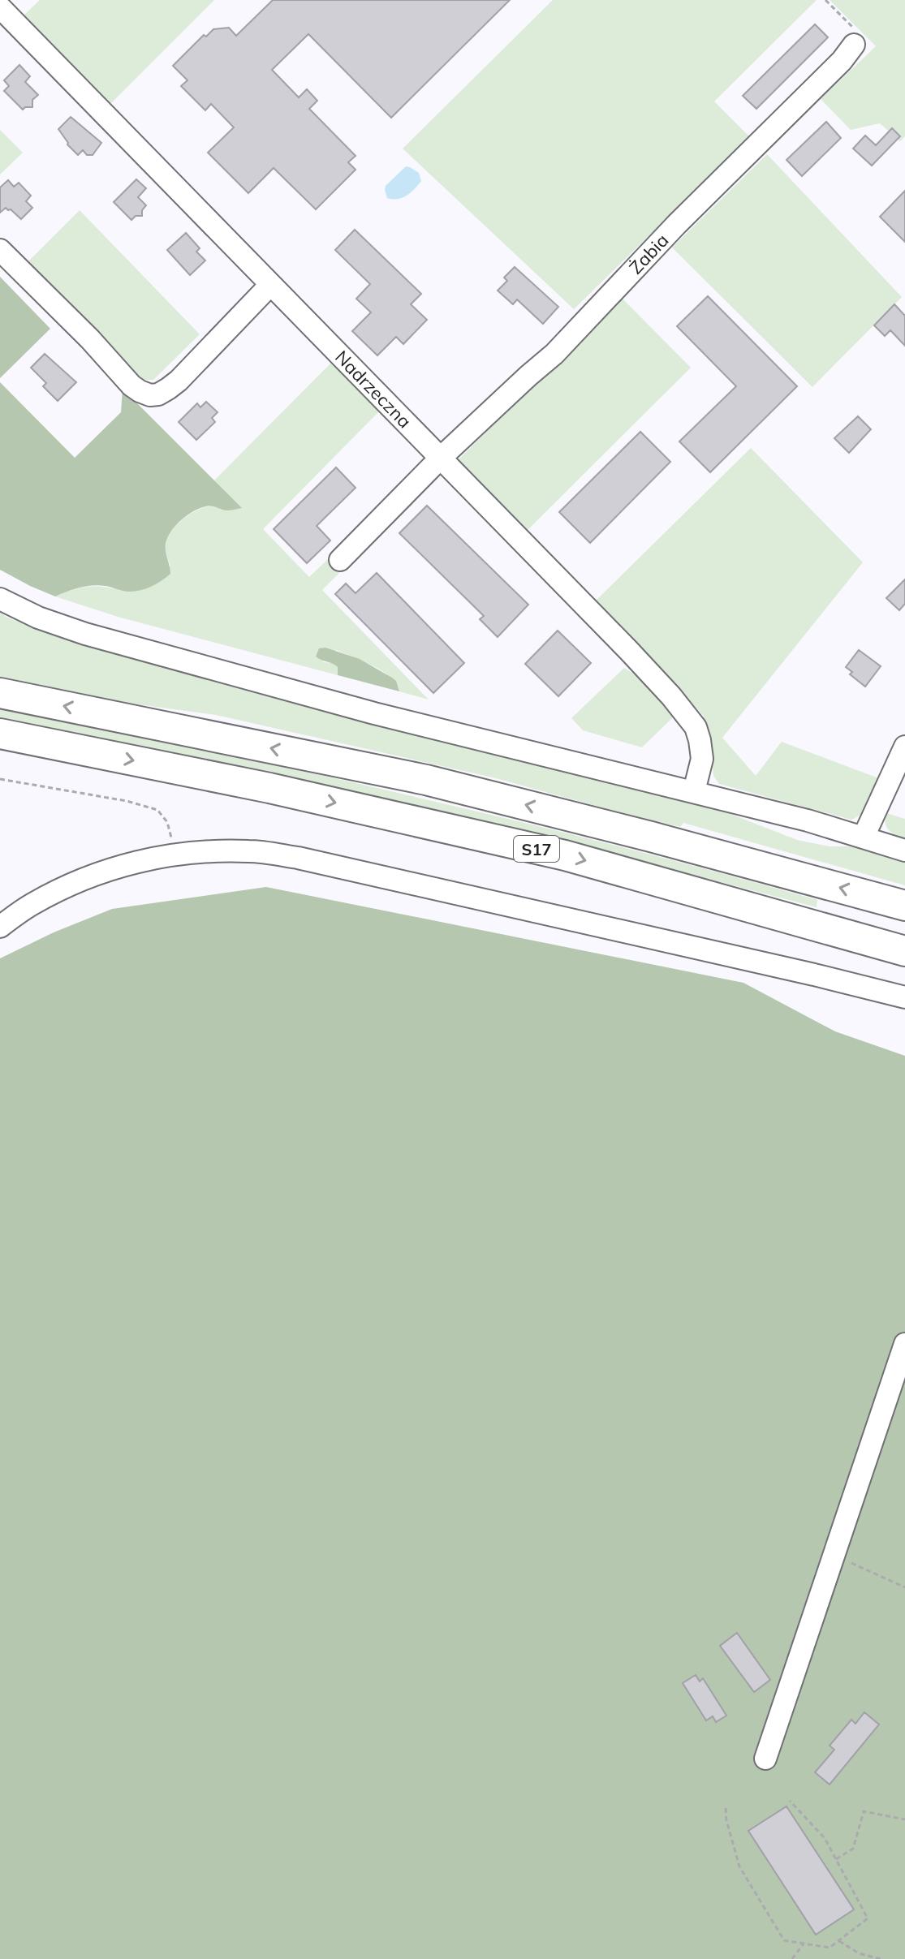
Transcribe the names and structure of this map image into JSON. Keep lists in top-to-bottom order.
{
  "streets": {
    "highway": ["S17"],
    "street": ["Żabia", "Nadrzeczna"]
  },
  "crossings": [
    ["Żabia", "Nadrzeczna"]
  ]
}
